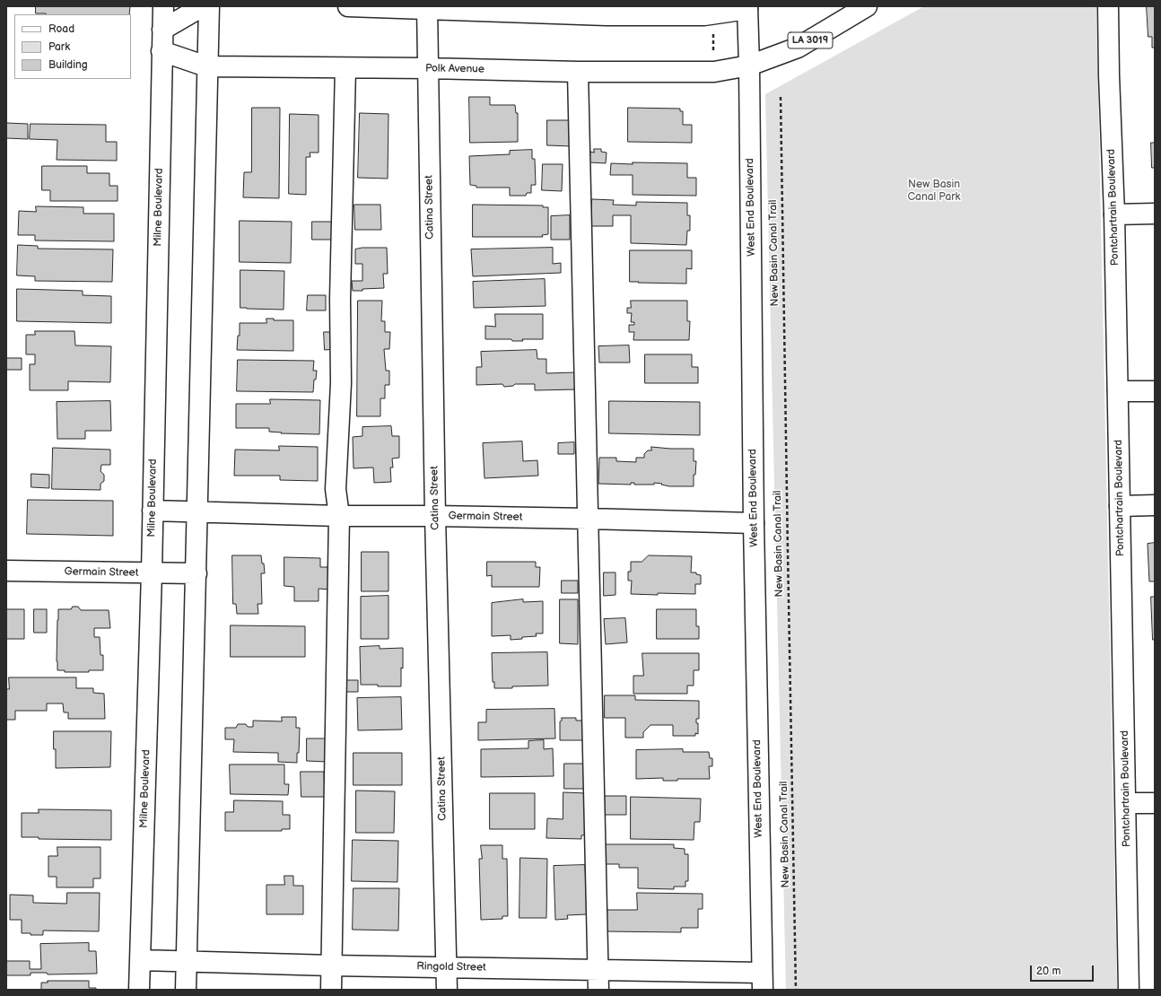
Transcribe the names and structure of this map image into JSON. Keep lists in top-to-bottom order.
{
  "streets": {
    "street": [
      "LA 3019",
      "Polk Avenue",
      "Milne Boulevard",
      "Catina Street",
      "West End Boulevard",
      "Pontchartrain Boulevard",
      "Germain Street",
      "Ringold Street"
    ],
    "path": ["New Basin Canal Trail"]
  },
  "crossings": [
    ["LA 3019", "Polk Avenue"],
    ["LA 3019", "West End Boulevard"],
    ["Polk Avenue", "Milne Boulevard"],
    ["Polk Avenue", "Catina Street"],
    ["Polk Avenue", "West End Boulevard"],
    ["Milne Boulevard", "Germain Street"],
    ["Milne Boulevard", "Ringold Street"],
    ["Catina Street", "Germain Street"],
    ["Catina Street", "Ringold Street"],
    ["West End Boulevard", "Germain Street"],
    ["West End Boulevard", "Ringold Street"]
  ],
  "parks": ["New Basin Canal Park"],
  "legend": ["Road", "Park", "Building"],
  "scale_bar": "20 m"
}
